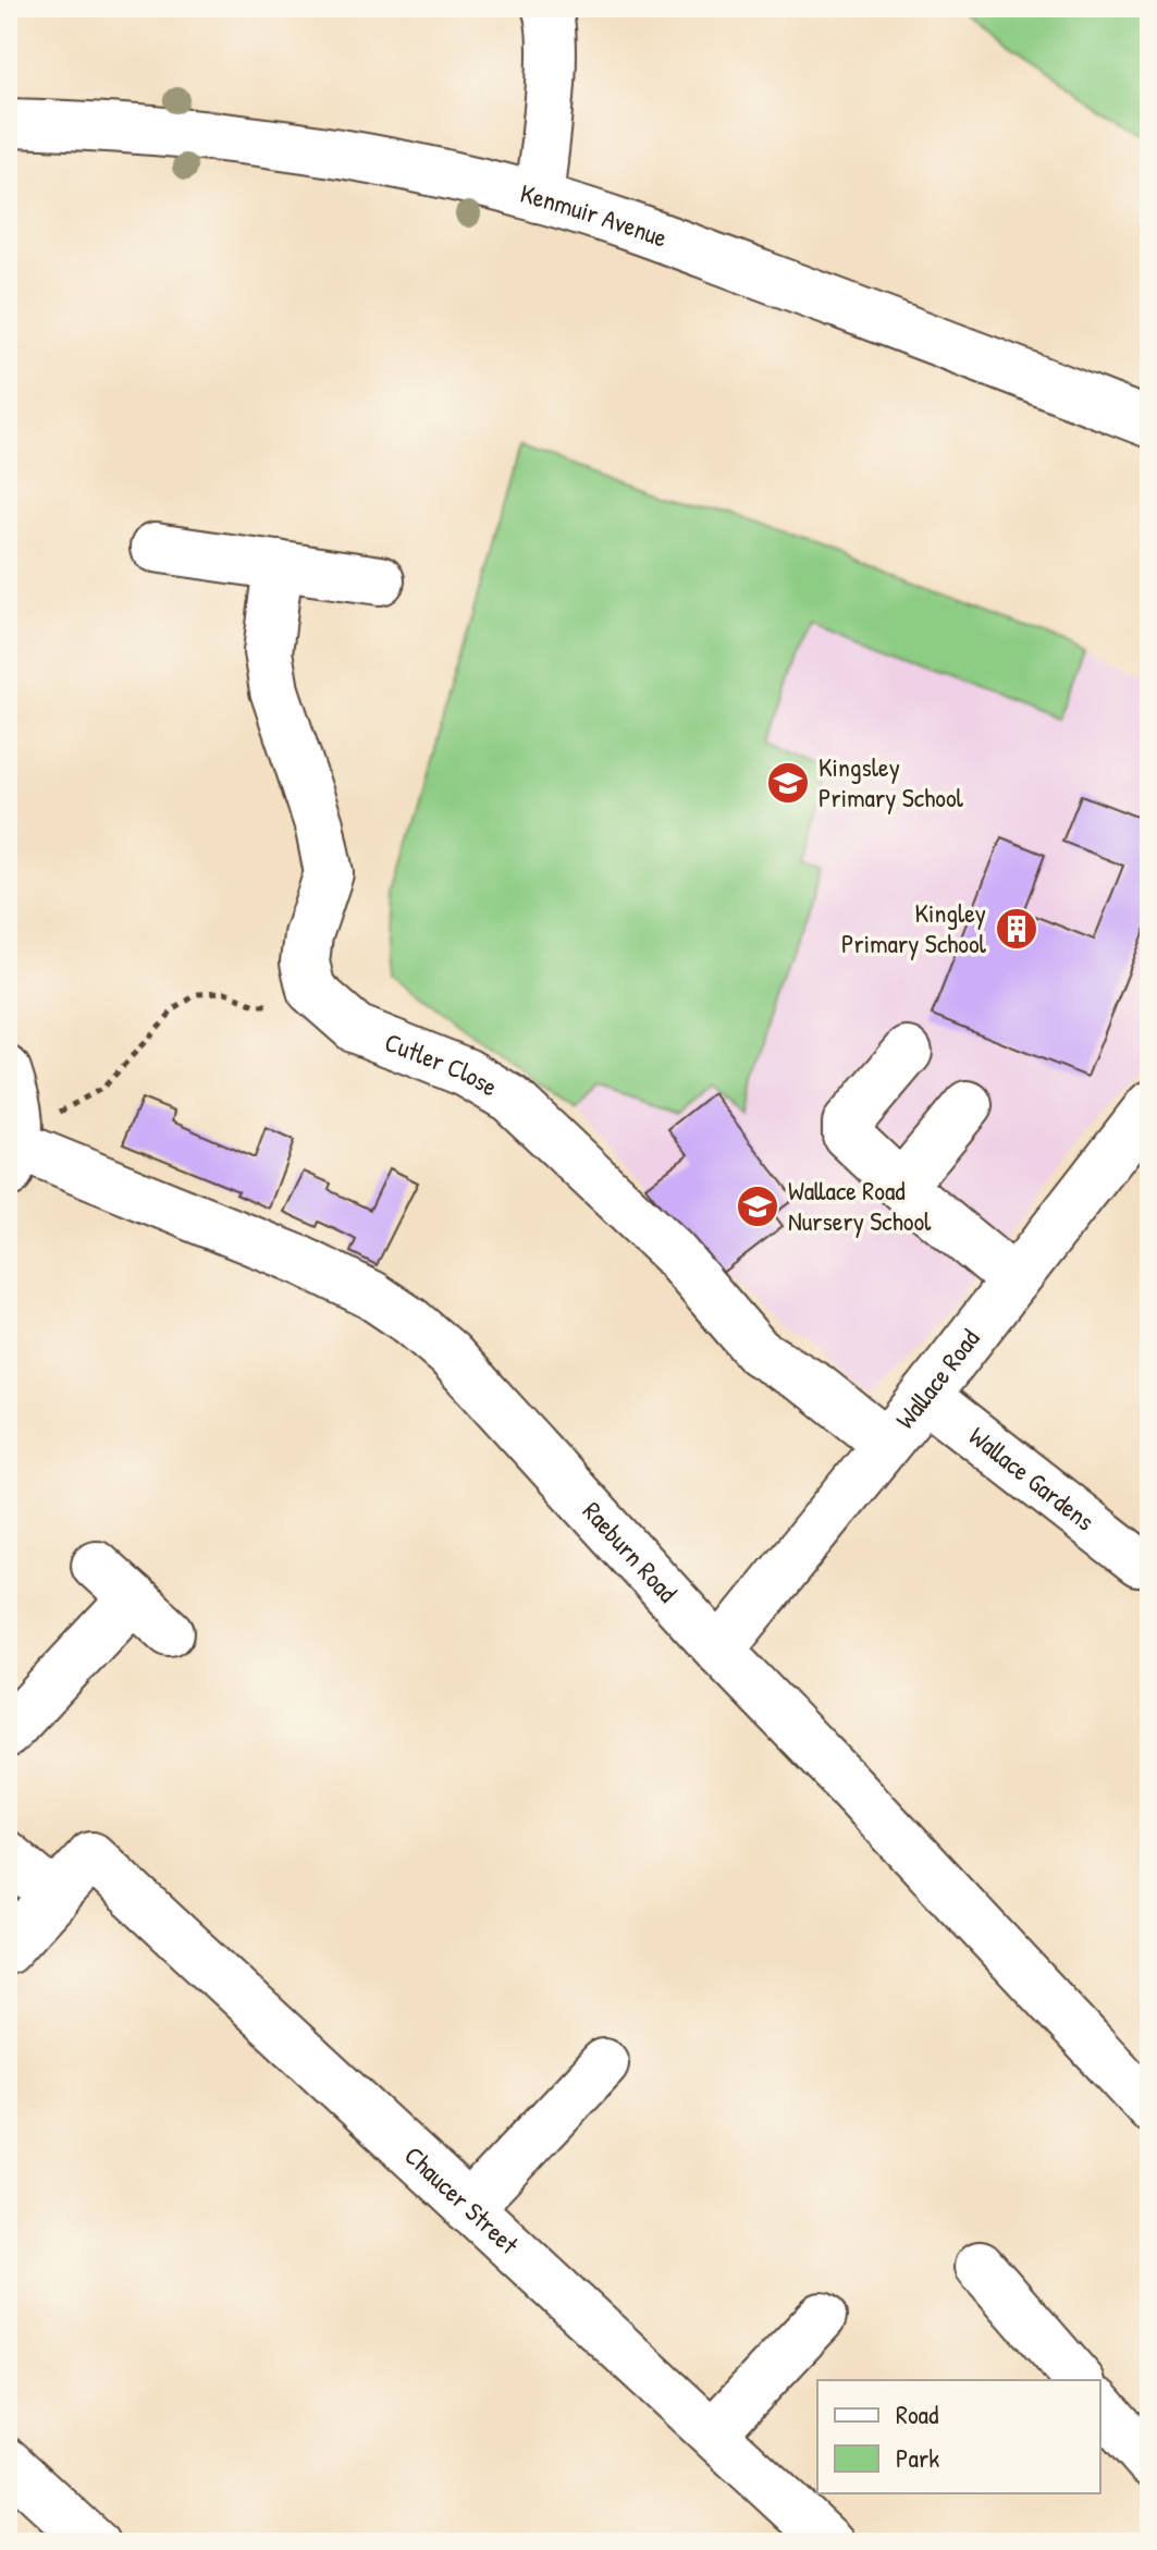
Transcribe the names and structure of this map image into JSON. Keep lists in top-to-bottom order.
{
  "streets": {
    "street": [
      "Kenmuir Avenue",
      "Cutler Close",
      "Wallace Road",
      "Wallace Gardens",
      "Raeburn Road",
      "Chaucer Street"
    ]
  },
  "crossings": [
    ["Cutler Close", "Wallace Road"],
    ["Wallace Road", "Wallace Gardens"],
    ["Wallace Road", "Raeburn Road"]
  ],
  "places": {
    "school or university": ["Kingsley Primary School", "Wallace Road Nursery School"],
    "building": ["Kingley Primary School"]
  },
  "legend": ["Road", "Park"]
}
